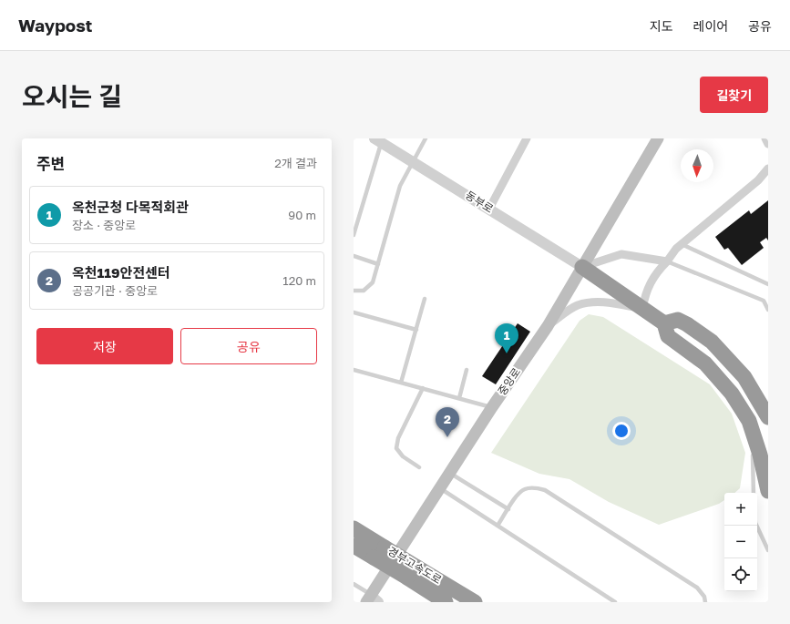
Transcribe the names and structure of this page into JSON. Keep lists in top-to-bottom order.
{
  "streets": {
    "highway": ["경부고속도로"],
    "main road": ["중앙로"],
    "street": ["동부로"]
  },
  "crossings": [
    ["동부로", "중앙로"]
  ],
  "north": "bottom",
  "page": {
    "header": "Waypost",
    "nav": ["지도", "레이어", "공유"],
    "title": "오시는 길",
    "buttons": [
      "길찾기",
      ["저장", "공유"]
    ],
    "heading": ["주변", "2개 결과"],
    "list": [
      {
        "mark": "1",
        "name": "옥천군청 다목적회관",
        "note": "장소 · 중앙로",
        "value": "90 m"
      },
      {
        "mark": "2",
        "name": "옥천119안전센터",
        "note": "공공기관 · 중앙로",
        "value": "120 m"
      }
    ],
    "pins": ["1", "2"],
    "map_buttons": ["+", "−"]
  }
}
